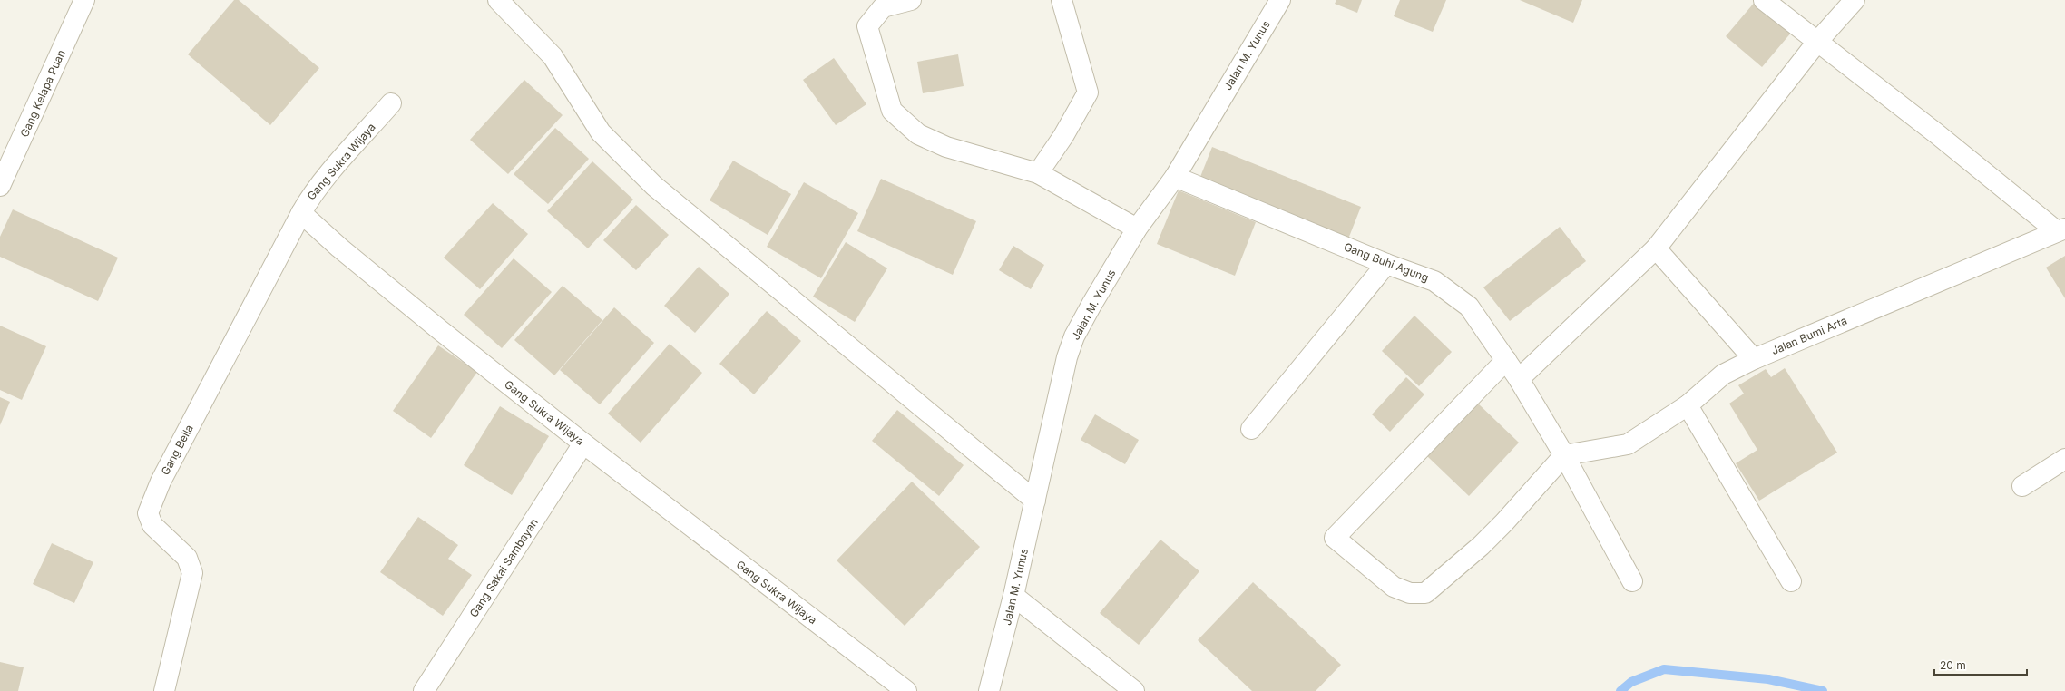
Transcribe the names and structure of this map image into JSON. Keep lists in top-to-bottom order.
{
  "streets": {
    "street": [
      "Jalan M. Yunus",
      "Gang Kelapa Puan",
      "Gang Sukra Wijaya",
      "Gang Buhi Agung",
      "Jalan Bumi Arta",
      "Gang Bella",
      "Gang Sakai Sambayan"
    ]
  },
  "crossings": [
    ["Jalan M. Yunus", "Gang Buhi Agung"],
    ["Gang Sukra Wijaya", "Gang Bella"],
    ["Gang Sukra Wijaya", "Gang Sakai Sambayan"],
    ["Gang Buhi Agung", "Jalan Bumi Arta"]
  ],
  "scale_bar": "20 m"
}
